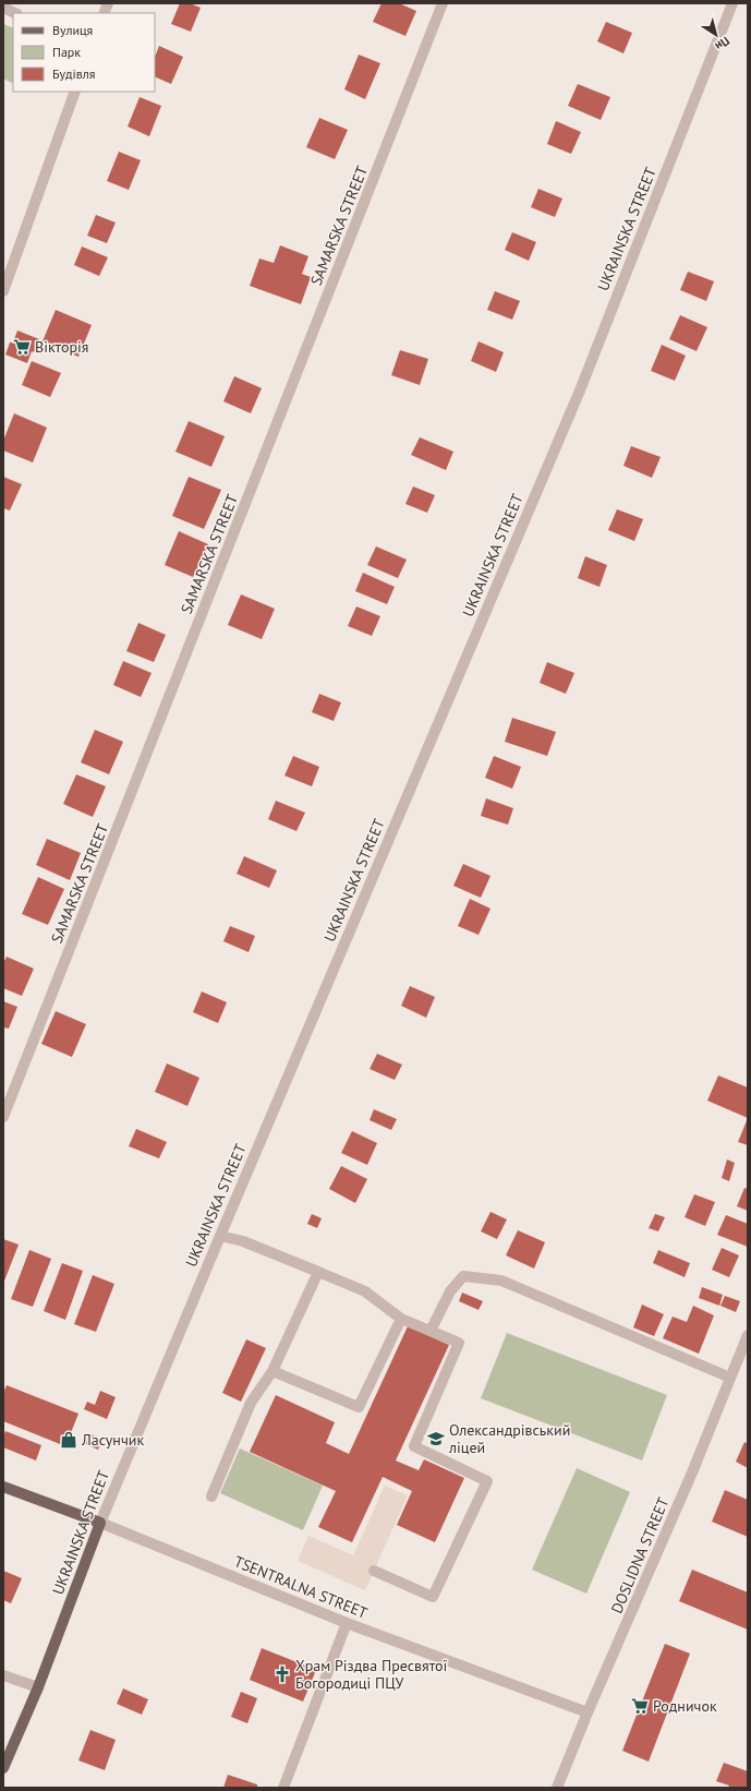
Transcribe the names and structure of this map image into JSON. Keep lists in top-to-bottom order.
{
  "streets": {
    "main road": ["UKRAINSKA STREET", "TSENTRALNA STREET"],
    "street": ["SAMARSKA STREET", "DOSLIDNA STREET"]
  },
  "crossings": [
    ["UKRAINSKA STREET", "TSENTRALNA STREET"],
    ["DOSLIDNA STREET", "TSENTRALNA STREET"]
  ],
  "places": {
    "supermarket": ["Вікторія", "Родничок"],
    "school or university": ["Олександрівський ліцей"],
    "shop": ["Ласунчик"],
    "church": ["Храм Різдва Пресвятої Богородиці ПЦУ"]
  },
  "legend": ["Вулиця", "Парк", "Будівля"],
  "north": "bottom right"
}
